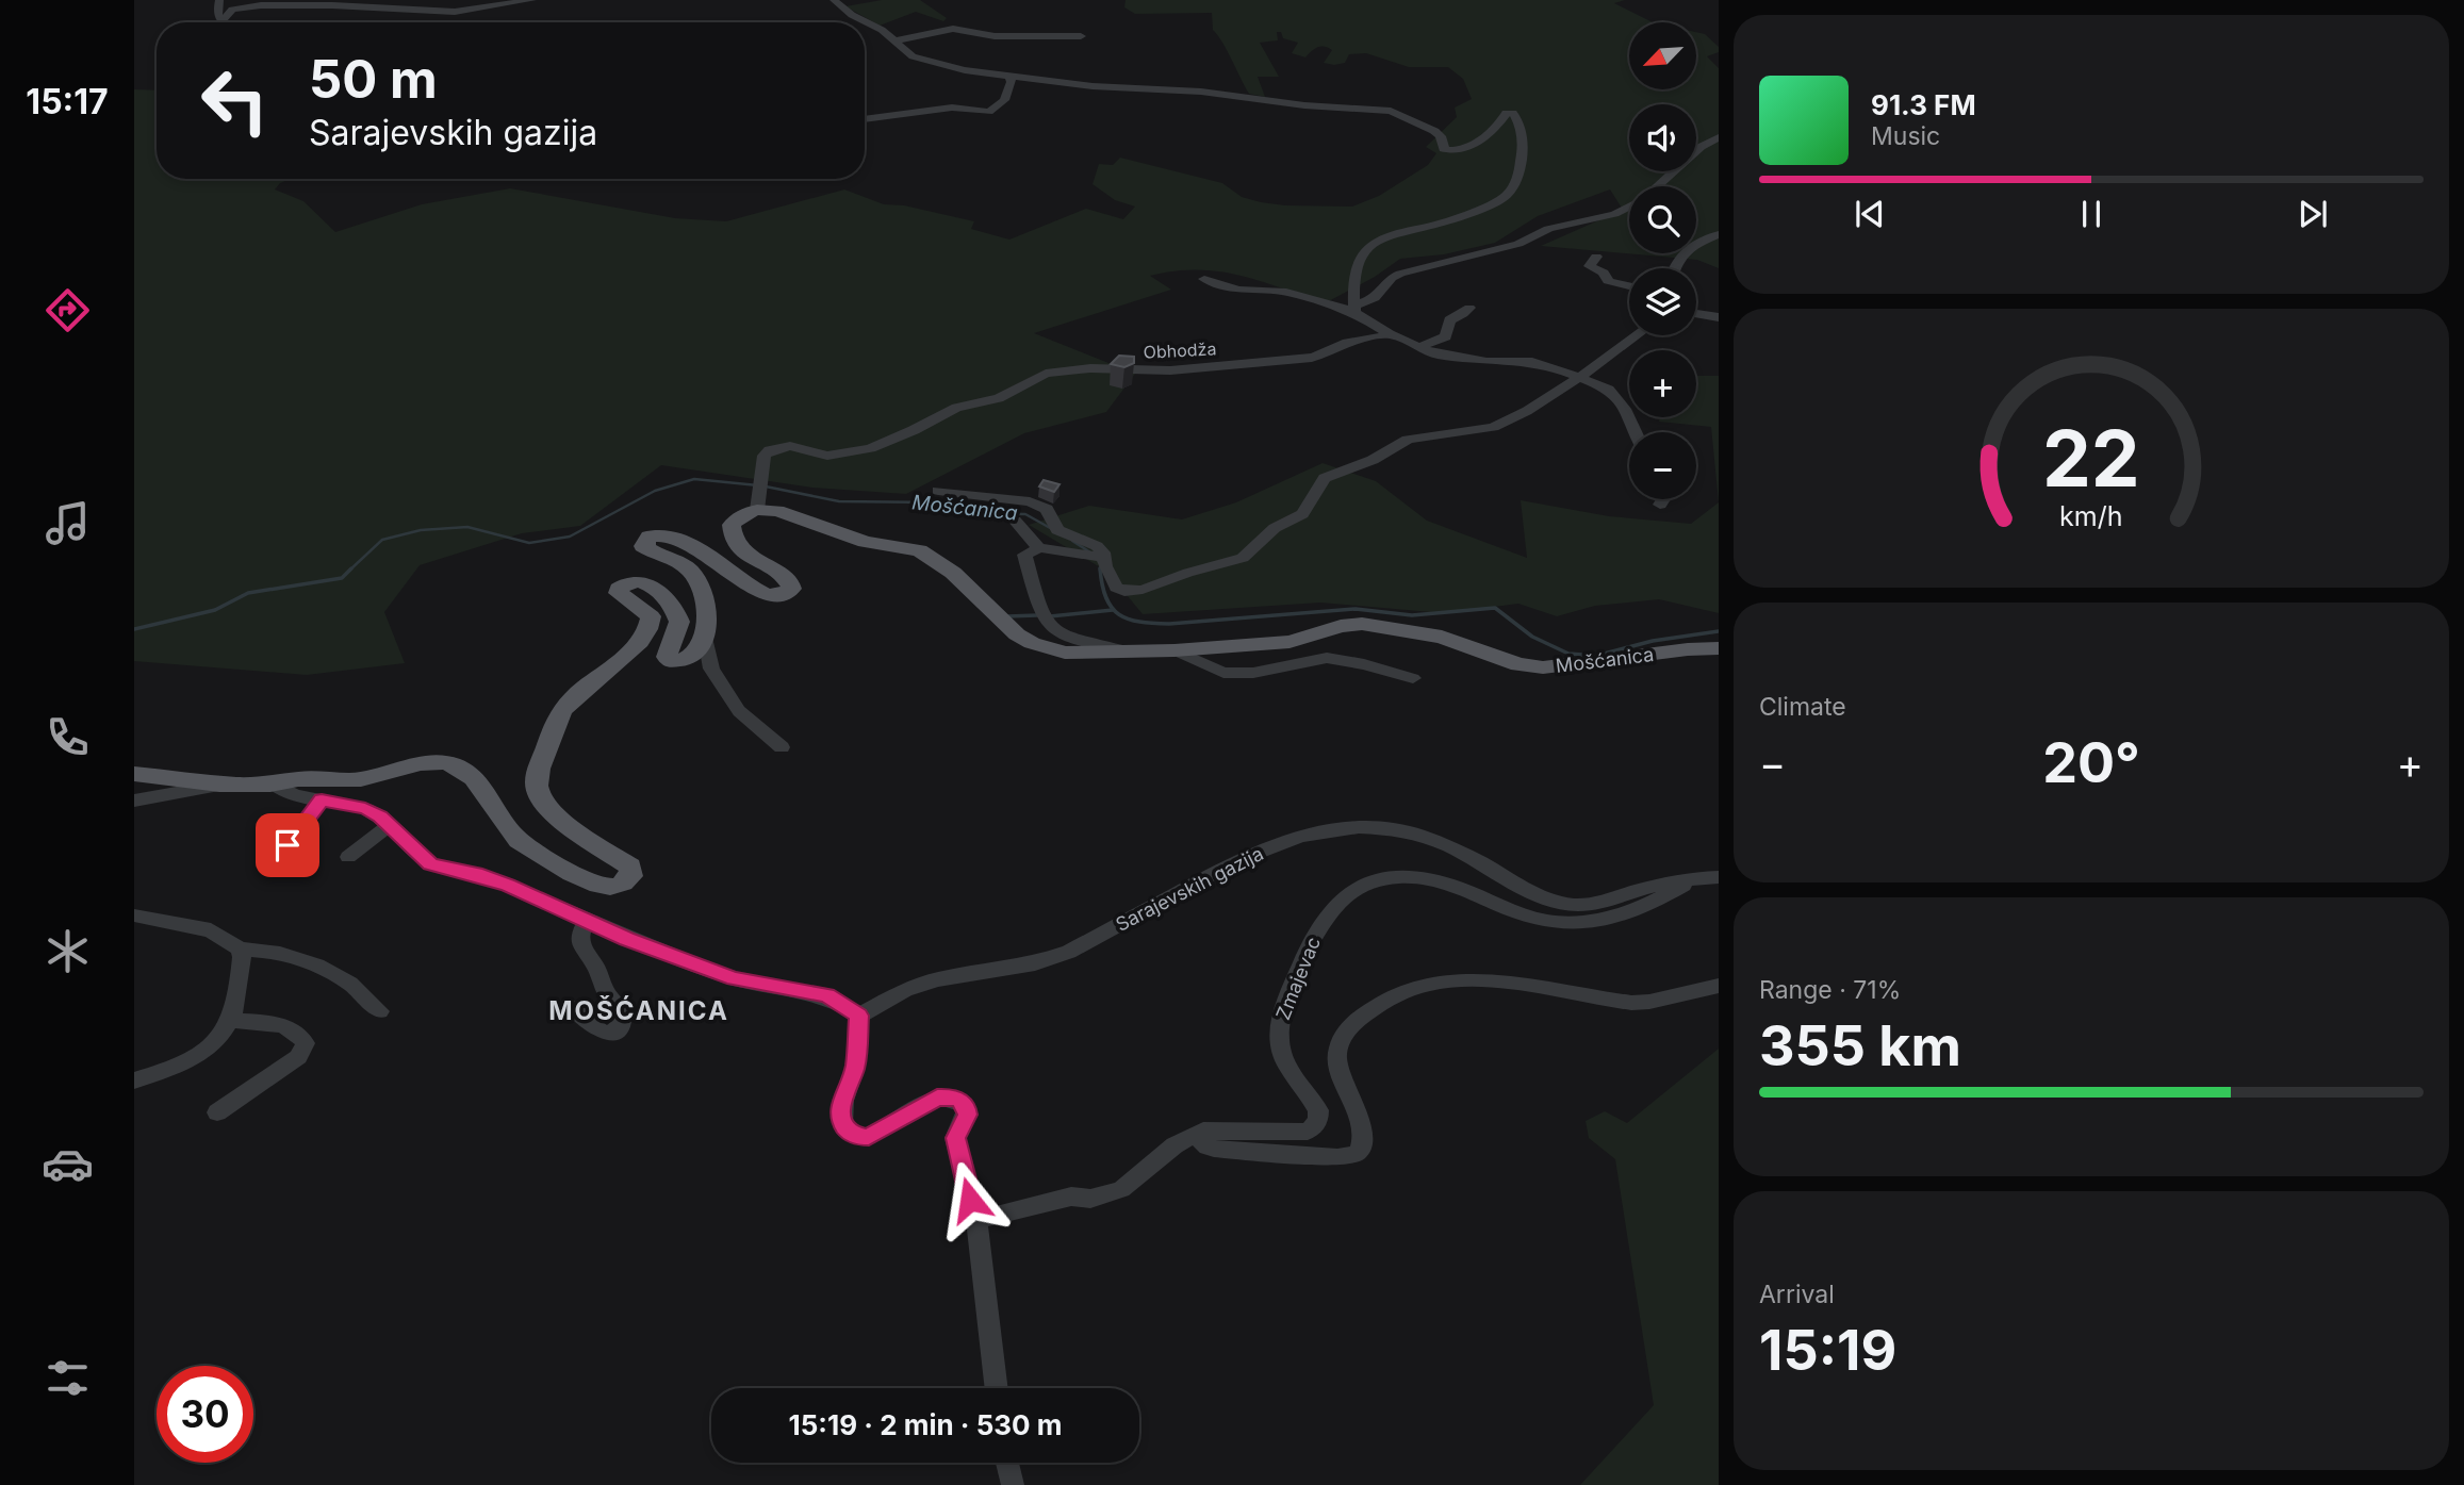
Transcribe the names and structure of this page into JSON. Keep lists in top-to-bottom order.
{
  "streets": {
    "main road": ["Mošćanica"],
    "street": ["Obhodža", "Sarajevskih gazija", "Zmajevac"]
  },
  "crossings": [
    ["Obhodža", "Mošćanica"],
    ["Sarajevskih gazija", "Zmajevac"]
  ],
  "districts": ["MOŠĆANICA"],
  "water": ["Mošćanica"],
  "north": "bottom left",
  "page": {
    "tabs": "15:17",
    "map_buttons": ["+", "−"],
    "turn": ["50 m", "Sarajevskih gazija"],
    "song": ["91.3 FM", "Music"],
    "tile": [
      "Climate",
      ["Range · 71%", "355 km"],
      ["Arrival", "15:19"]
    ],
    "heat": ["−", "20°", "+"],
    "limit": "30",
    "trip": "15:19 · 2 min · 530 m",
    "gauge": ["22", "km/h"]
  }
}
